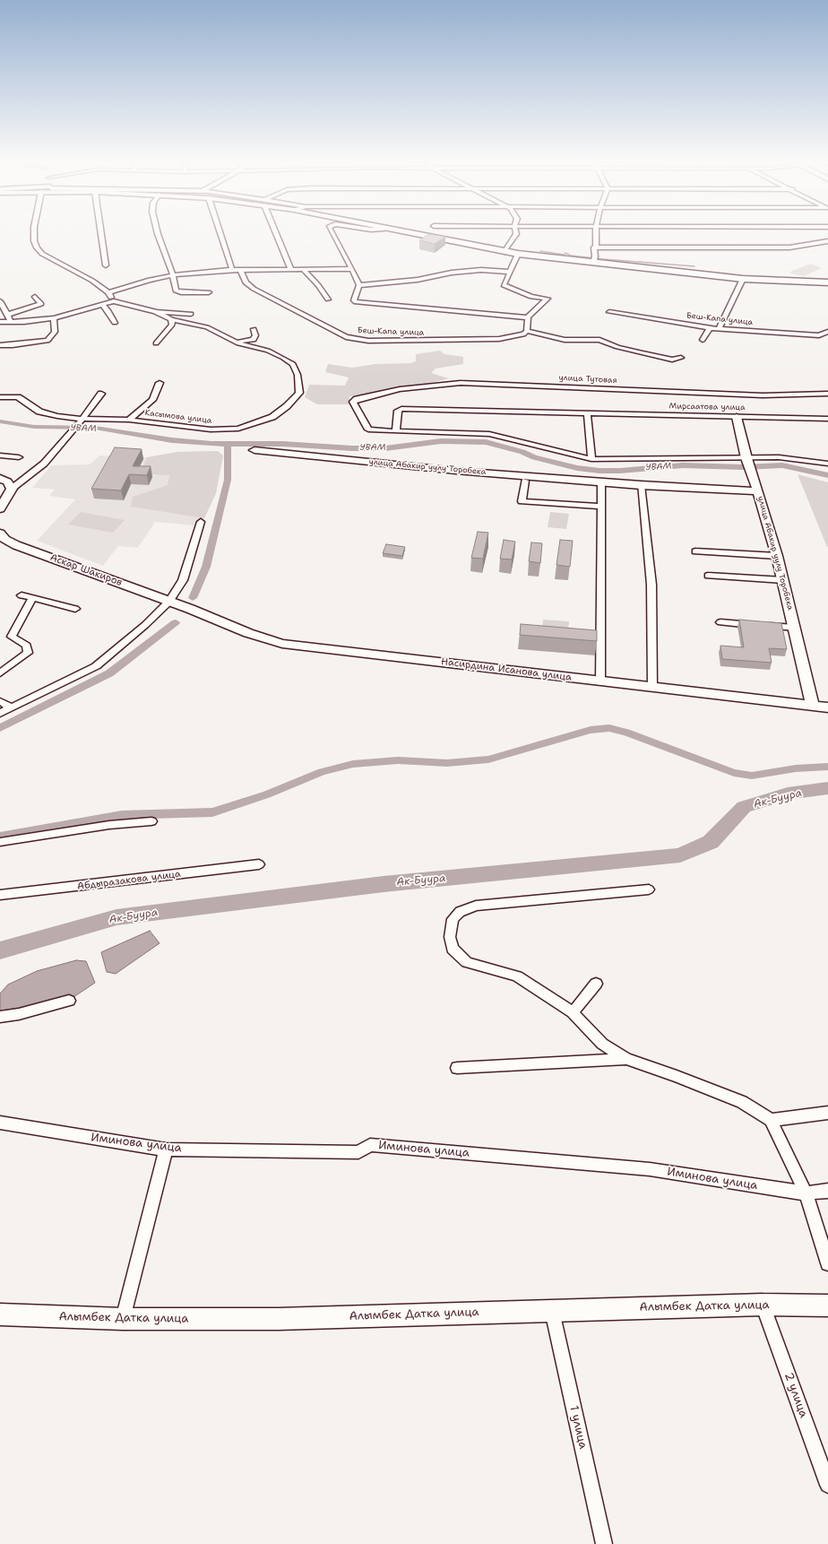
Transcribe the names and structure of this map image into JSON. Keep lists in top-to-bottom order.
{
  "streets": {
    "street": [
      "Беш-Капа улица",
      "улица Тутовая",
      "Мирсаатова улица",
      "Касымова улица",
      "улица Абакир уулу Торобека",
      "Аскар Шакиров",
      "Насирдина Исанова улица",
      "Абдыразакова улица",
      "Иминова улица",
      "Алымбек Датка улица",
      "2 улица",
      "1 улица"
    ]
  },
  "crossings": [
    ["улица Тутовая", "Мирсаатова улица"],
    ["улица Абакир уулу Торобека", "Насирдина Исанова улица"],
    ["Аскар Шакиров", "Насирдина Исанова улица"],
    ["Алымбек Датка улица", "2 улица"],
    ["Алымбек Датка улица", "1 улица"]
  ],
  "water": ["УВАМ", "Ак-Буура"]
}
